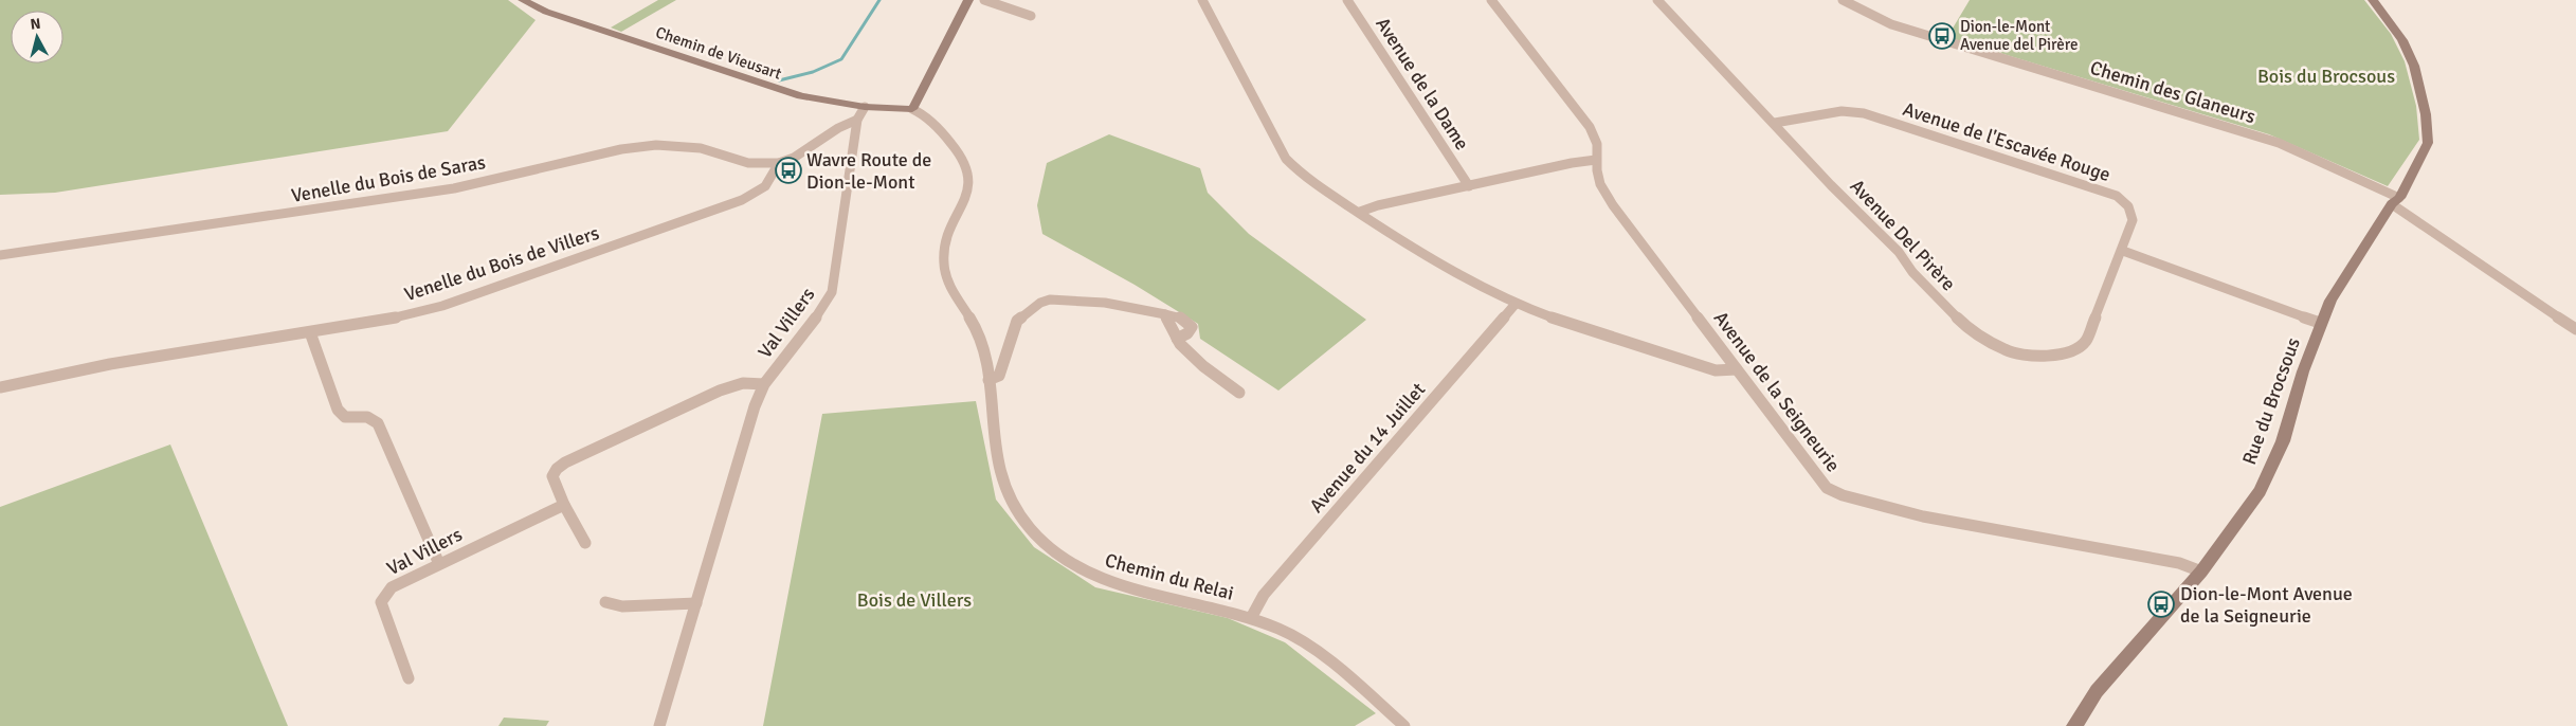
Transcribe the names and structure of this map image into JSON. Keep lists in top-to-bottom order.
{
  "streets": {
    "street": [
      "Chemin de Vieusart",
      "Avenue de la Dame",
      "Chemin des Glaneurs",
      "Avenue de l'Escavée Rouge",
      "Venelle du Bois de Saras",
      "Avenue Del Pirère",
      "Venelle du Bois de Villers",
      "Val Villers",
      "Avenue de la Seigneurie",
      "Rue du Brocsous",
      "Avenue du 14 Juillet",
      "Chemin du Relai"
    ]
  },
  "crossings": [
    ["Chemin de Vieusart", "Chemin du Relai"],
    ["Chemin des Glaneurs", "Rue du Brocsous"],
    ["Avenue de l'Escavée Rouge", "Avenue Del Pirère"],
    ["Venelle du Bois de Saras", "Venelle du Bois de Villers"],
    ["Avenue de la Seigneurie", "Rue du Brocsous"],
    ["Avenue du 14 Juillet", "Chemin du Relai"]
  ],
  "parks": ["Bois du Brocsous", "Bois de Villers"],
  "places": {
    "bus stop": ["Dion-le-Mont Avenue del Pirère", "Wavre Route de Dion-le-Mont", "Dion-le-Mont Avenue de la Seigneurie"]
  },
  "north": "top"
}
